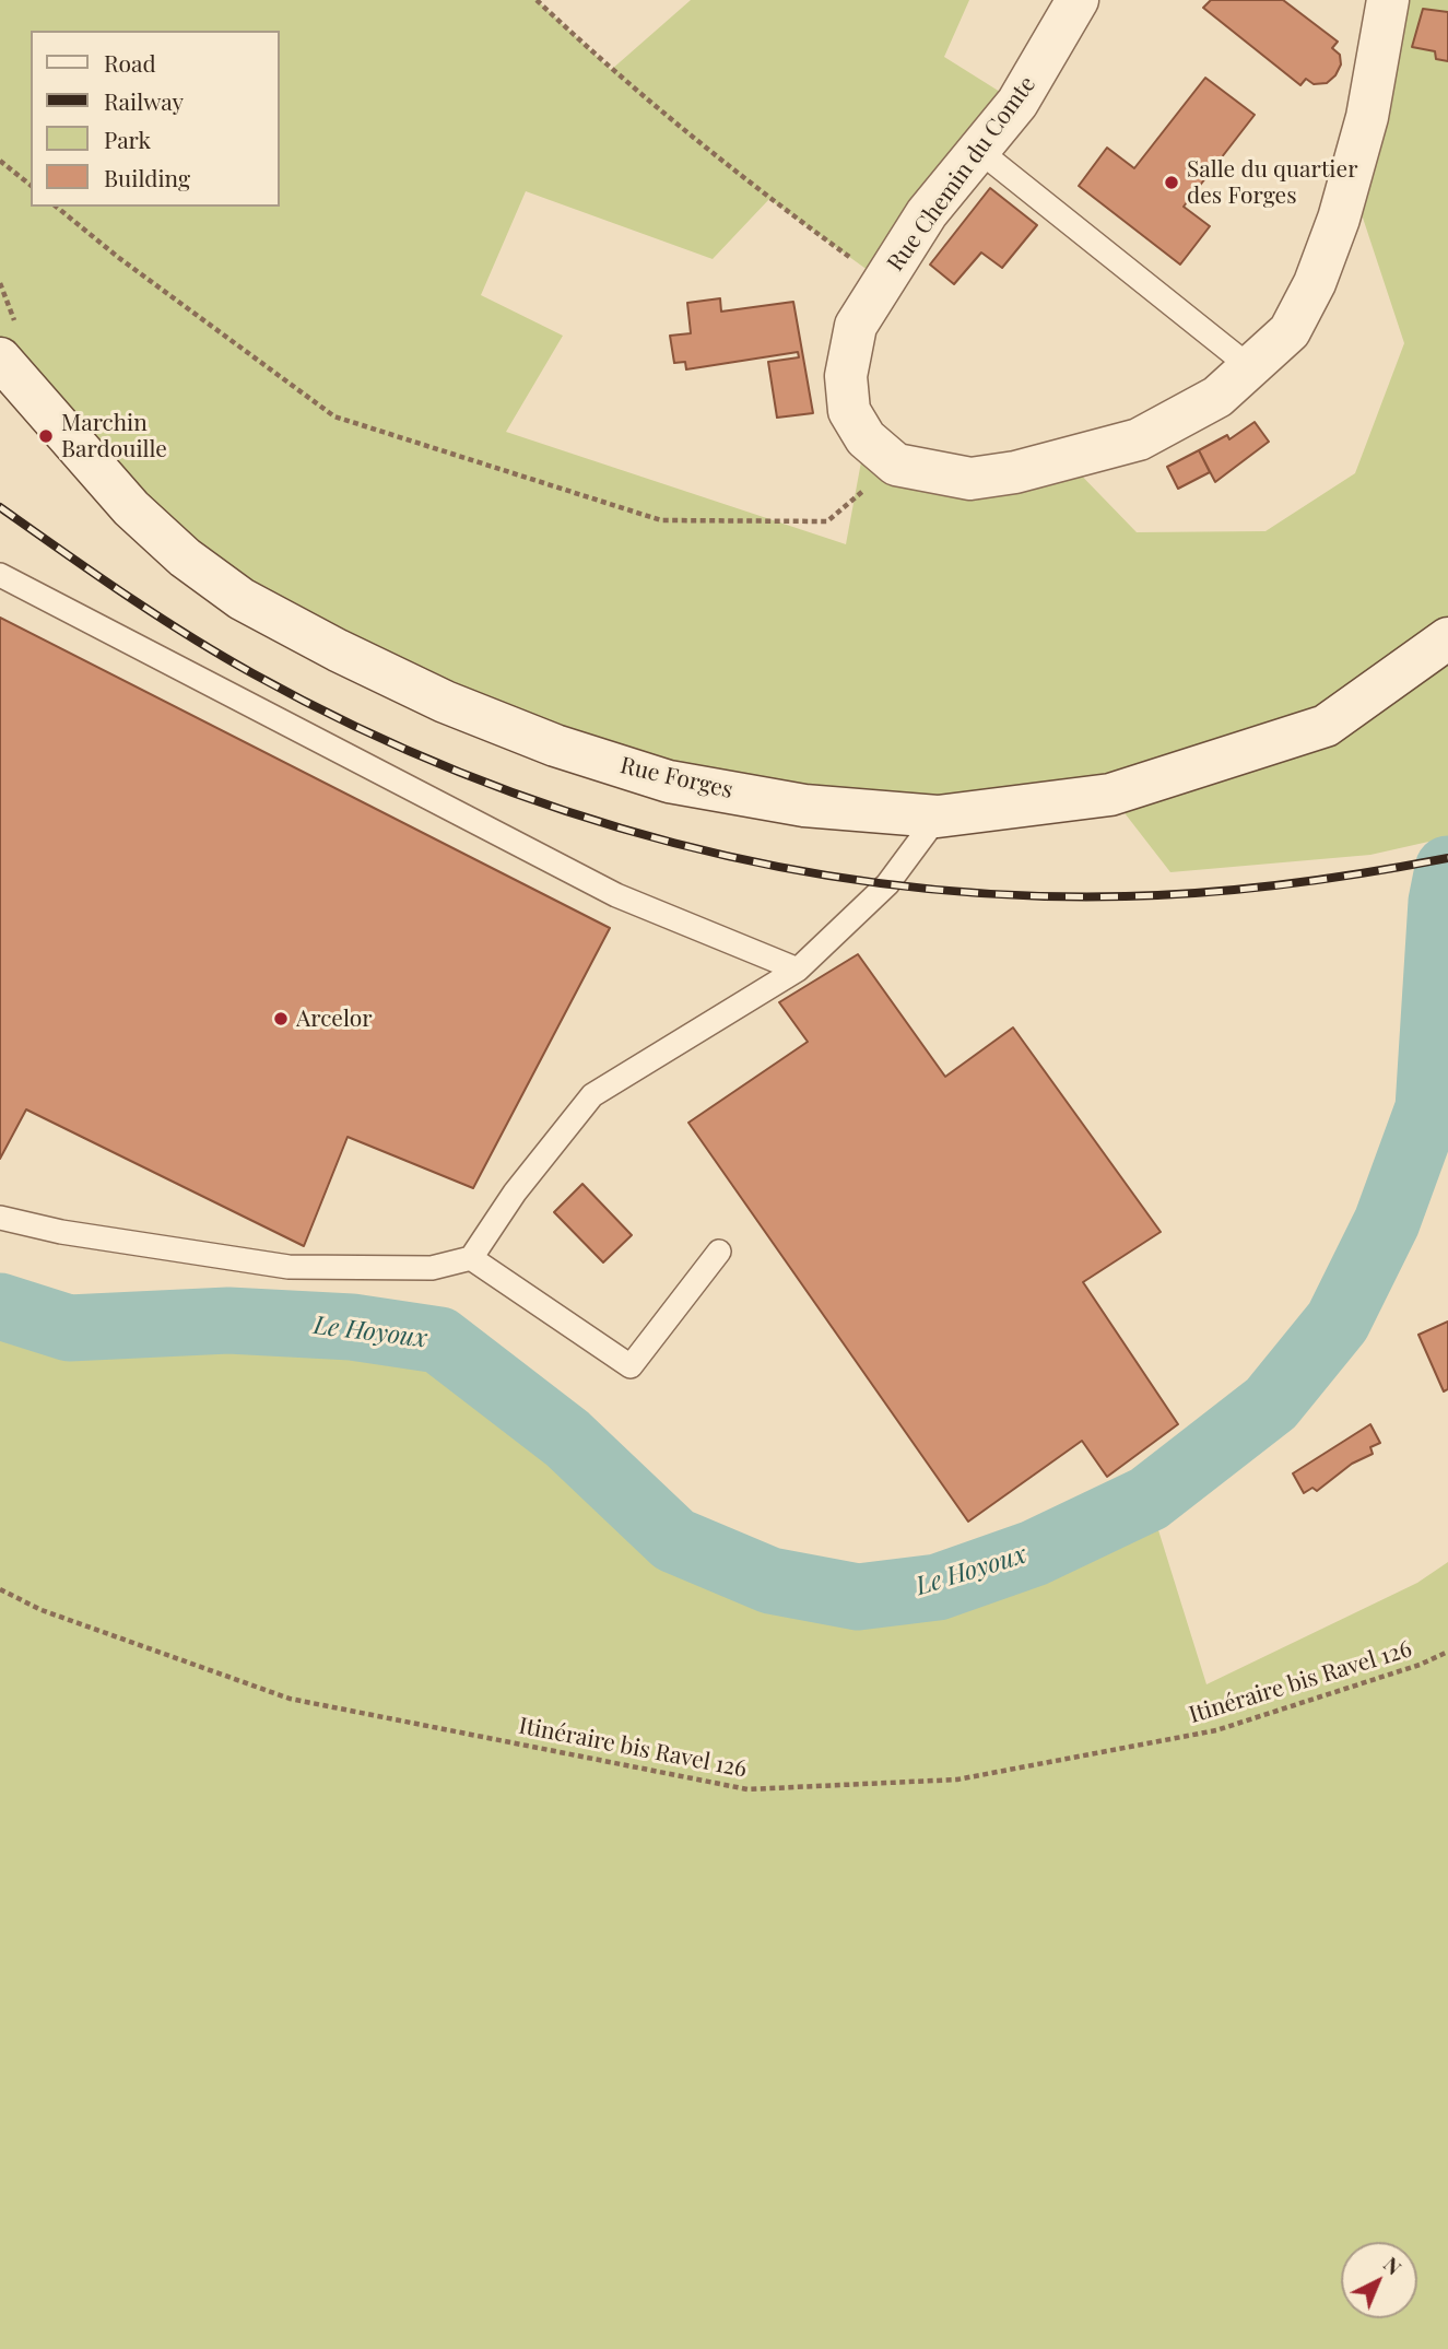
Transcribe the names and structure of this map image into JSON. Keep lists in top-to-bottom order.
{
  "streets": {
    "main road": ["Rue Chemin du Comte", "Rue Forges"],
    "path": ["Itinéraire bis Ravel 126"]
  },
  "water": ["Le Hoyoux"],
  "places": ["Salle du quartier des Forges", "Marchin Bardouille", "Arcelor"],
  "legend": [
    "Road",
    "Railway",
    "Park",
    "Building"
  ],
  "north": "top right"
}
